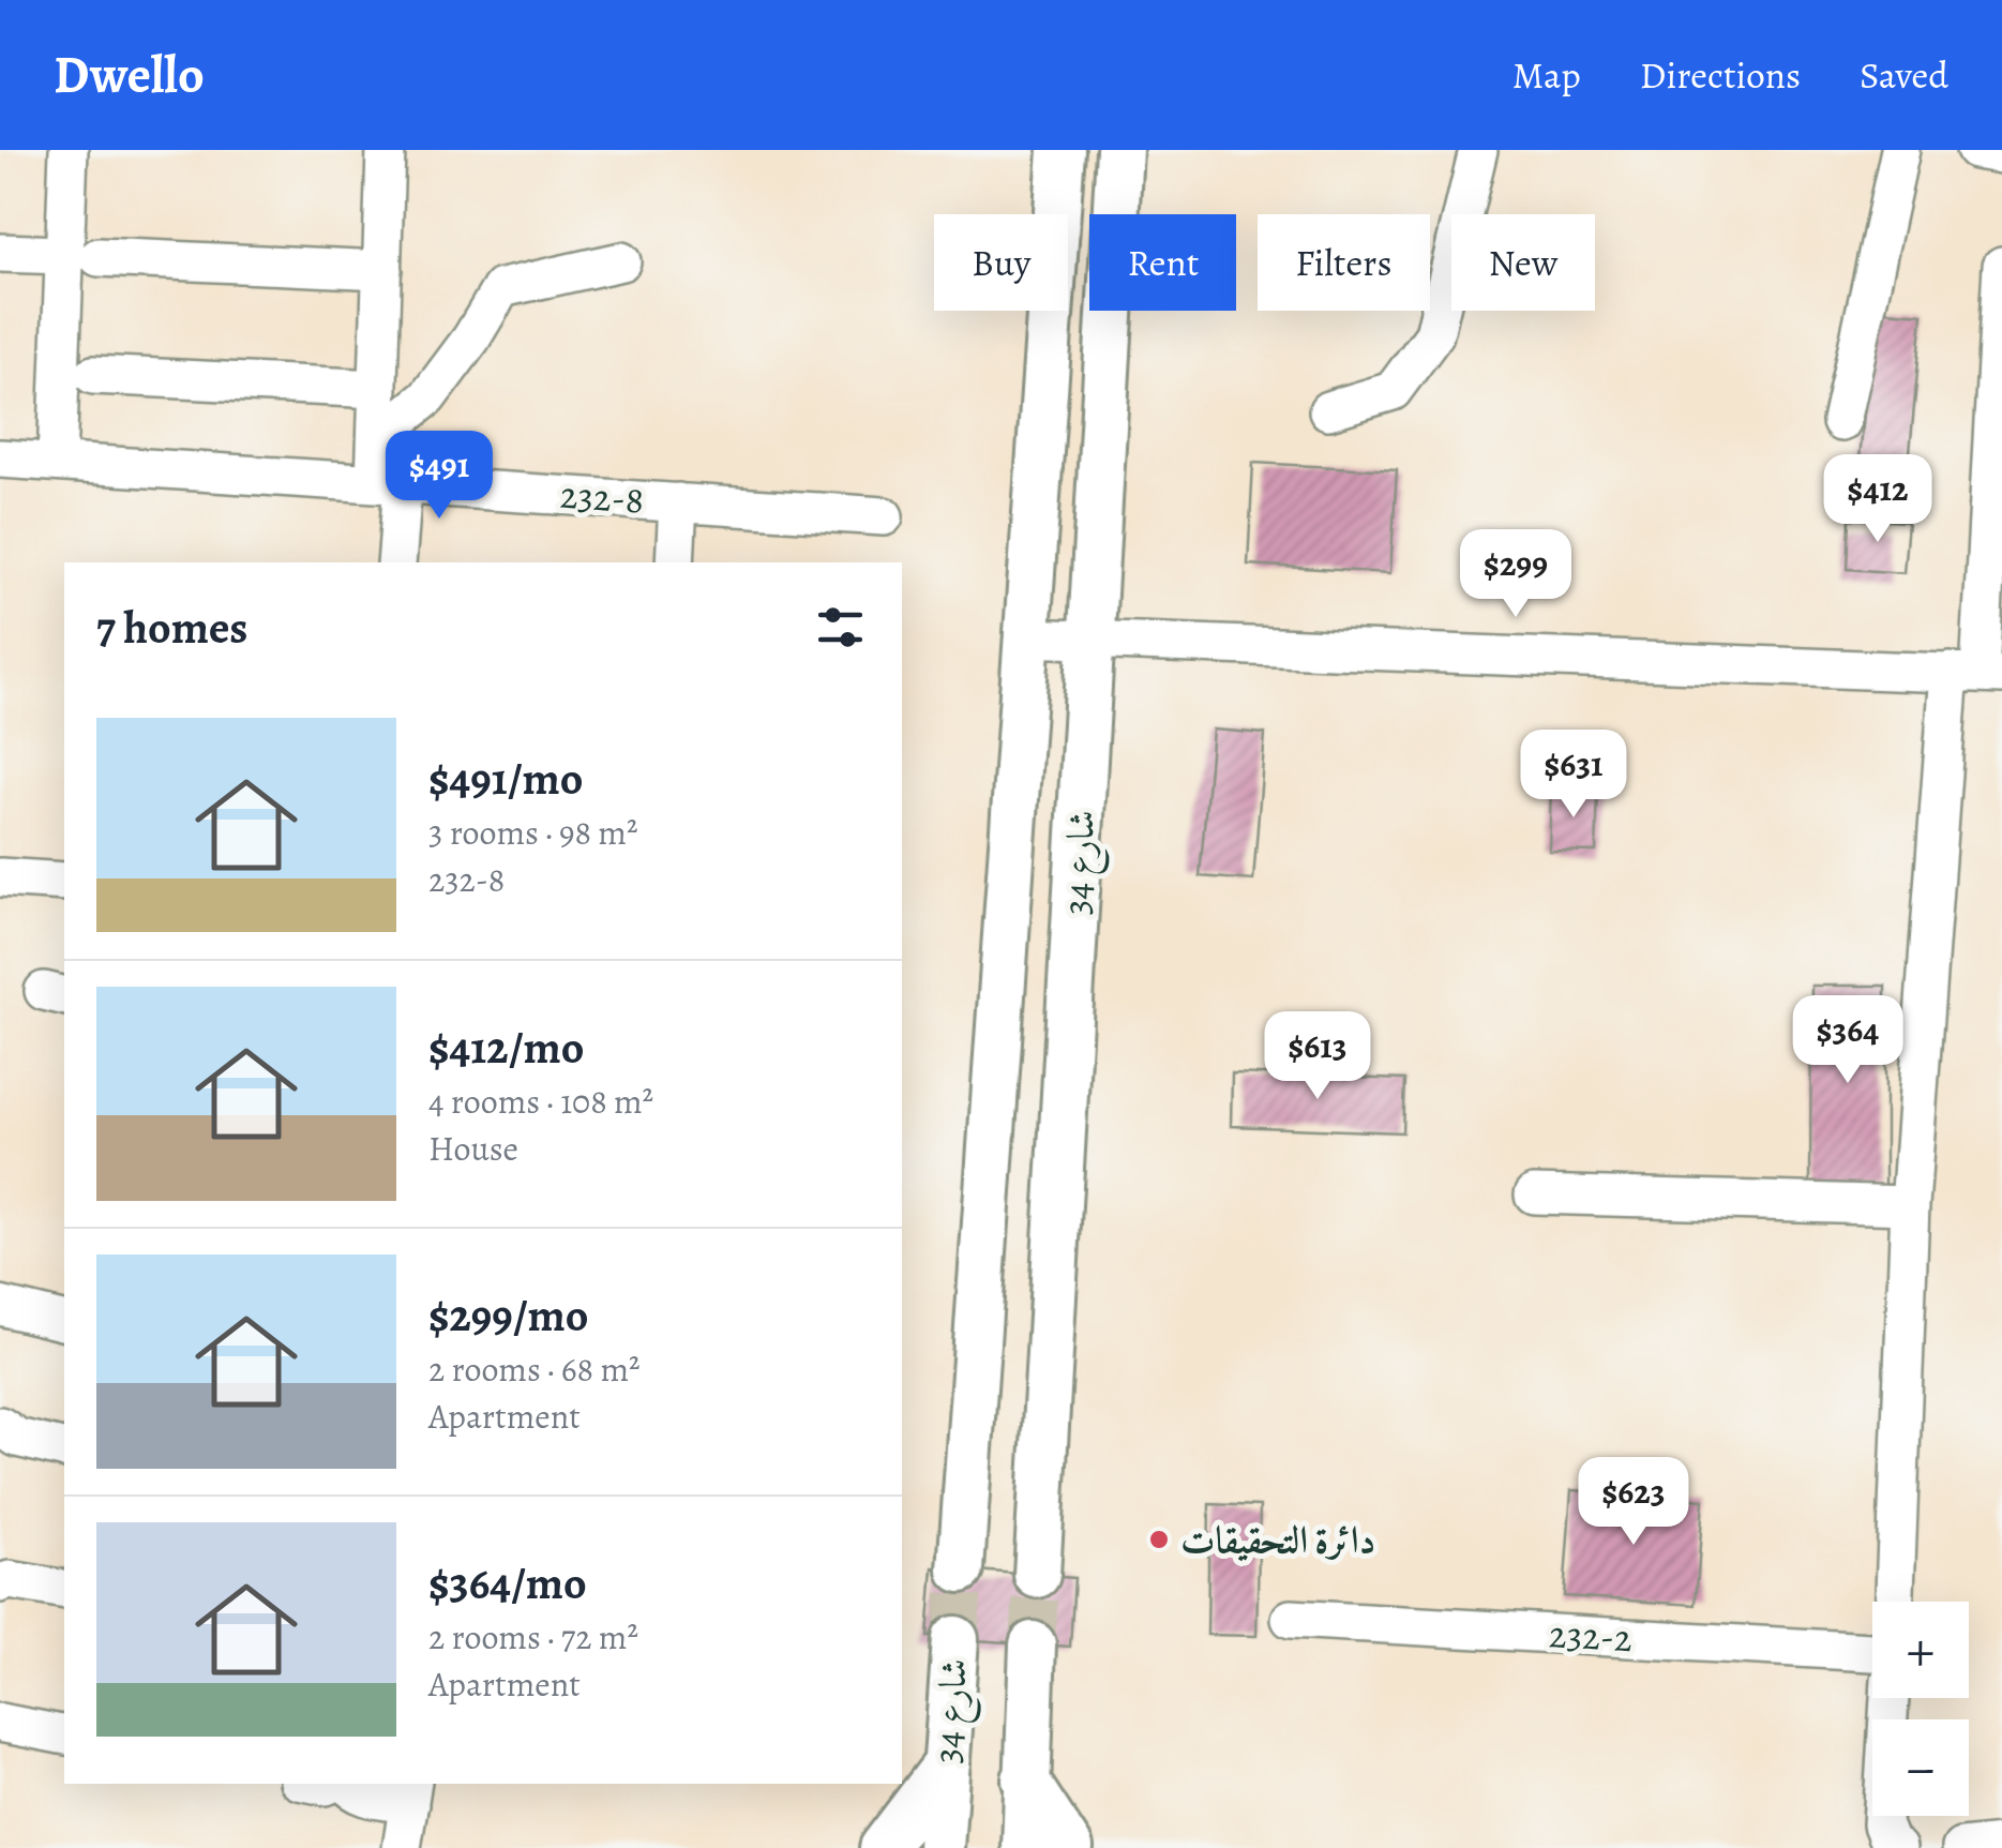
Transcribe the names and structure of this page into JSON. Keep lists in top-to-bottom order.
{
  "streets": {
    "main road": ["شارع 34"],
    "street": ["232-8", "232-2"]
  },
  "places": ["دائرة التحقيقات"],
  "page": {
    "header": "Dwello",
    "nav": ["Map", "Directions", "Saved"],
    "chip": [
      "Buy",
      "Rent",
      "Filters",
      "New"
    ],
    "price": [
      "$491",
      "$412",
      "$299",
      "$631",
      "$364",
      "$613",
      "$623"
    ],
    "heading": "7 homes",
    "list": [
      {
        "name": "$491/mo",
        "note": "3 rooms · 98 m² · 232-8"
      },
      {
        "name": "$412/mo",
        "note": "4 rooms · 108 m² · House"
      },
      {
        "name": "$299/mo",
        "note": "2 rooms · 68 m² · Apartment"
      },
      {
        "name": "$364/mo",
        "note": "2 rooms · 72 m² · Apartment"
      }
    ],
    "map_buttons": ["+", "−"]
  }
}
